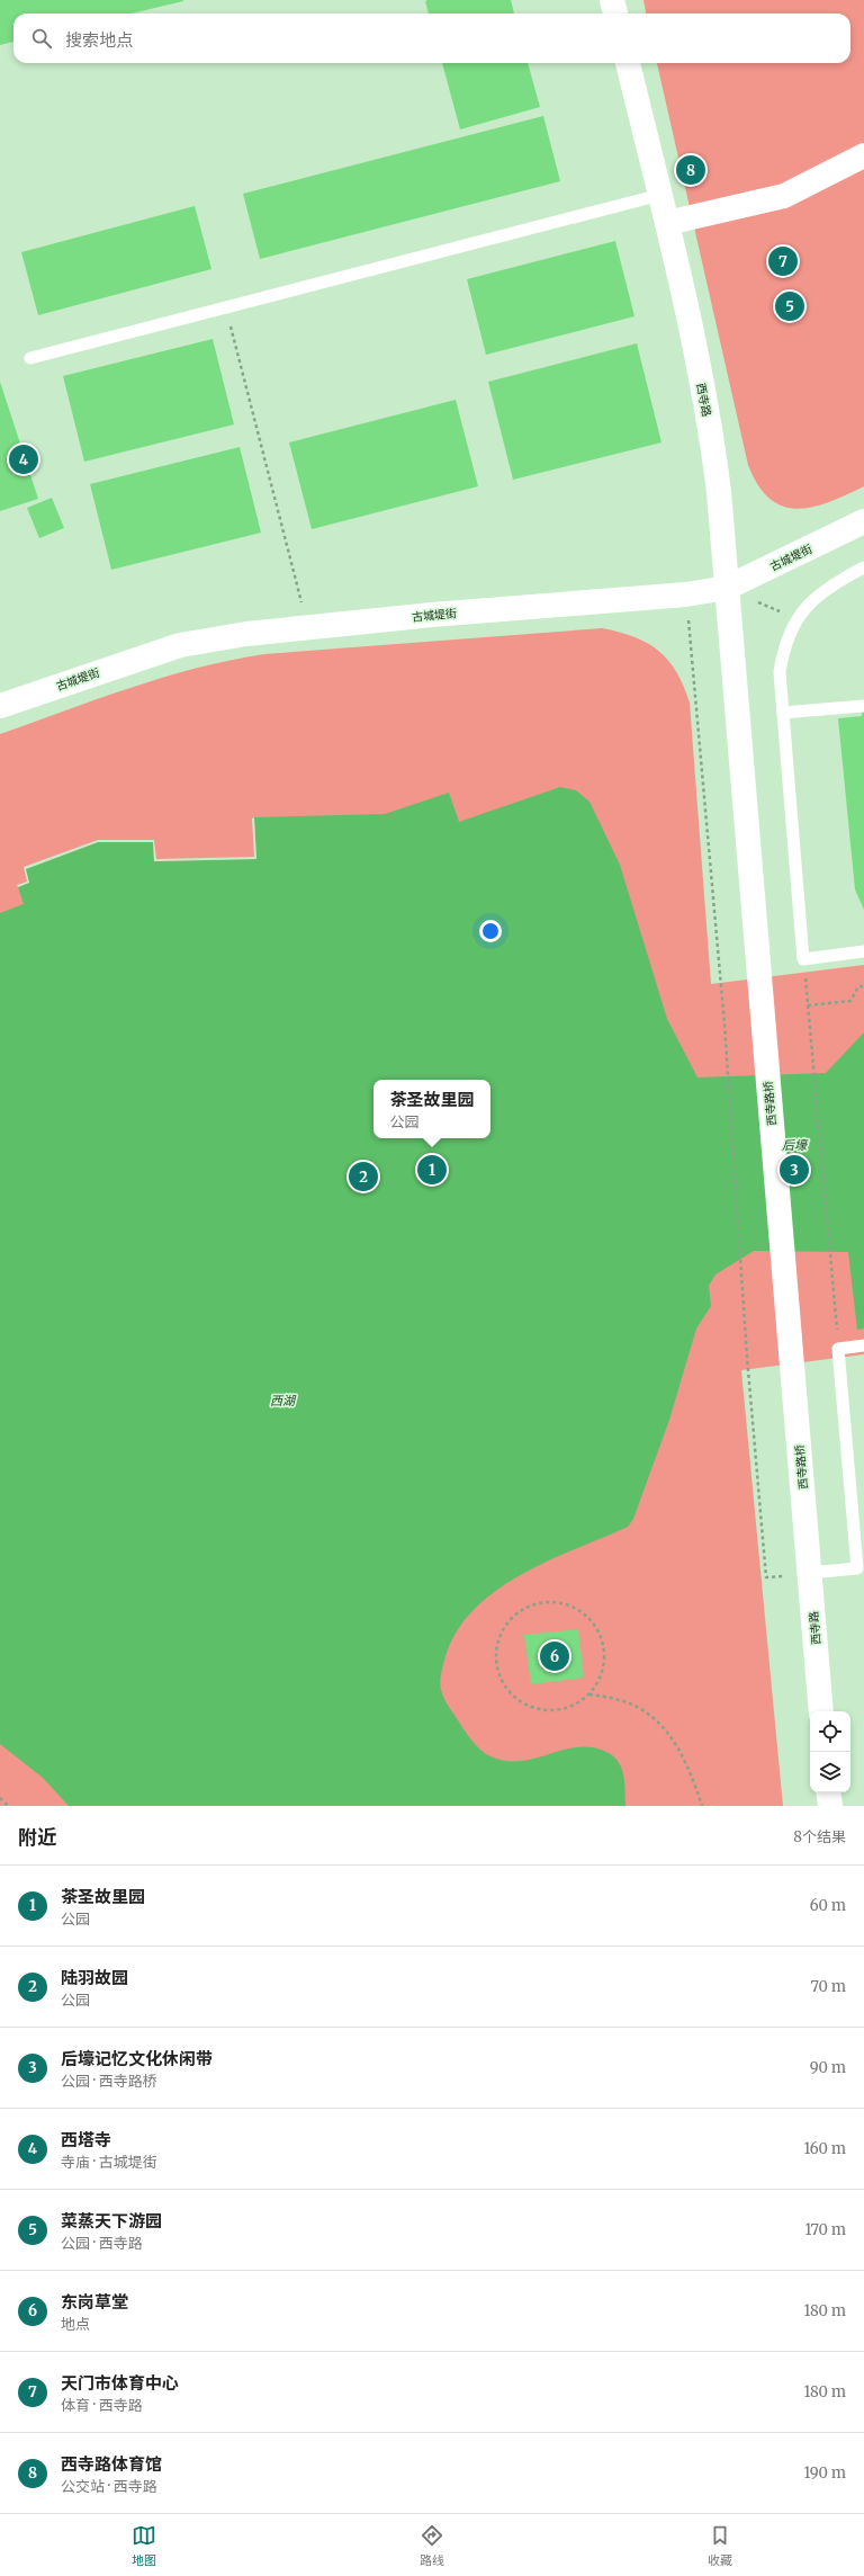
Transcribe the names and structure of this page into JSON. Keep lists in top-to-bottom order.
{
  "streets": {
    "street": ["西寺路", "古城堤街", "西寺路桥"]
  },
  "crossings": [
    ["西寺路", "古城堤街"],
    ["西寺路", "西寺路桥"]
  ],
  "water": ["后壕", "西湖"],
  "page": {
    "search": "搜索地点",
    "pins": [
      "8",
      "7",
      "5",
      "4",
      "1",
      "3",
      "2",
      "6"
    ],
    "popup": ["茶圣故里园", "公园"],
    "heading": ["附近", "8个结果"],
    "list": [
      {
        "mark": "1",
        "name": "茶圣故里园",
        "note": "公园",
        "value": "60 m"
      },
      {
        "mark": "2",
        "name": "陆羽故园",
        "note": "公园",
        "value": "70 m"
      },
      {
        "mark": "3",
        "name": "后壕记忆文化休闲带",
        "note": "公园 · 西寺路桥",
        "value": "90 m"
      },
      {
        "mark": "4",
        "name": "西塔寺",
        "note": "寺庙 · 古城堤街",
        "value": "160 m"
      },
      {
        "mark": "5",
        "name": "菜蒸天下游园",
        "note": "公园 · 西寺路",
        "value": "170 m"
      },
      {
        "mark": "6",
        "name": "东岗草堂",
        "note": "地点",
        "value": "180 m"
      },
      {
        "mark": "7",
        "name": "天门市体育中心",
        "note": "体育 · 西寺路",
        "value": "180 m"
      },
      {
        "mark": "8",
        "name": "西寺路体育馆",
        "note": "公交站 · 西寺路",
        "value": "190 m"
      }
    ],
    "nav": ["地图", "路线", "收藏"]
  }
}
